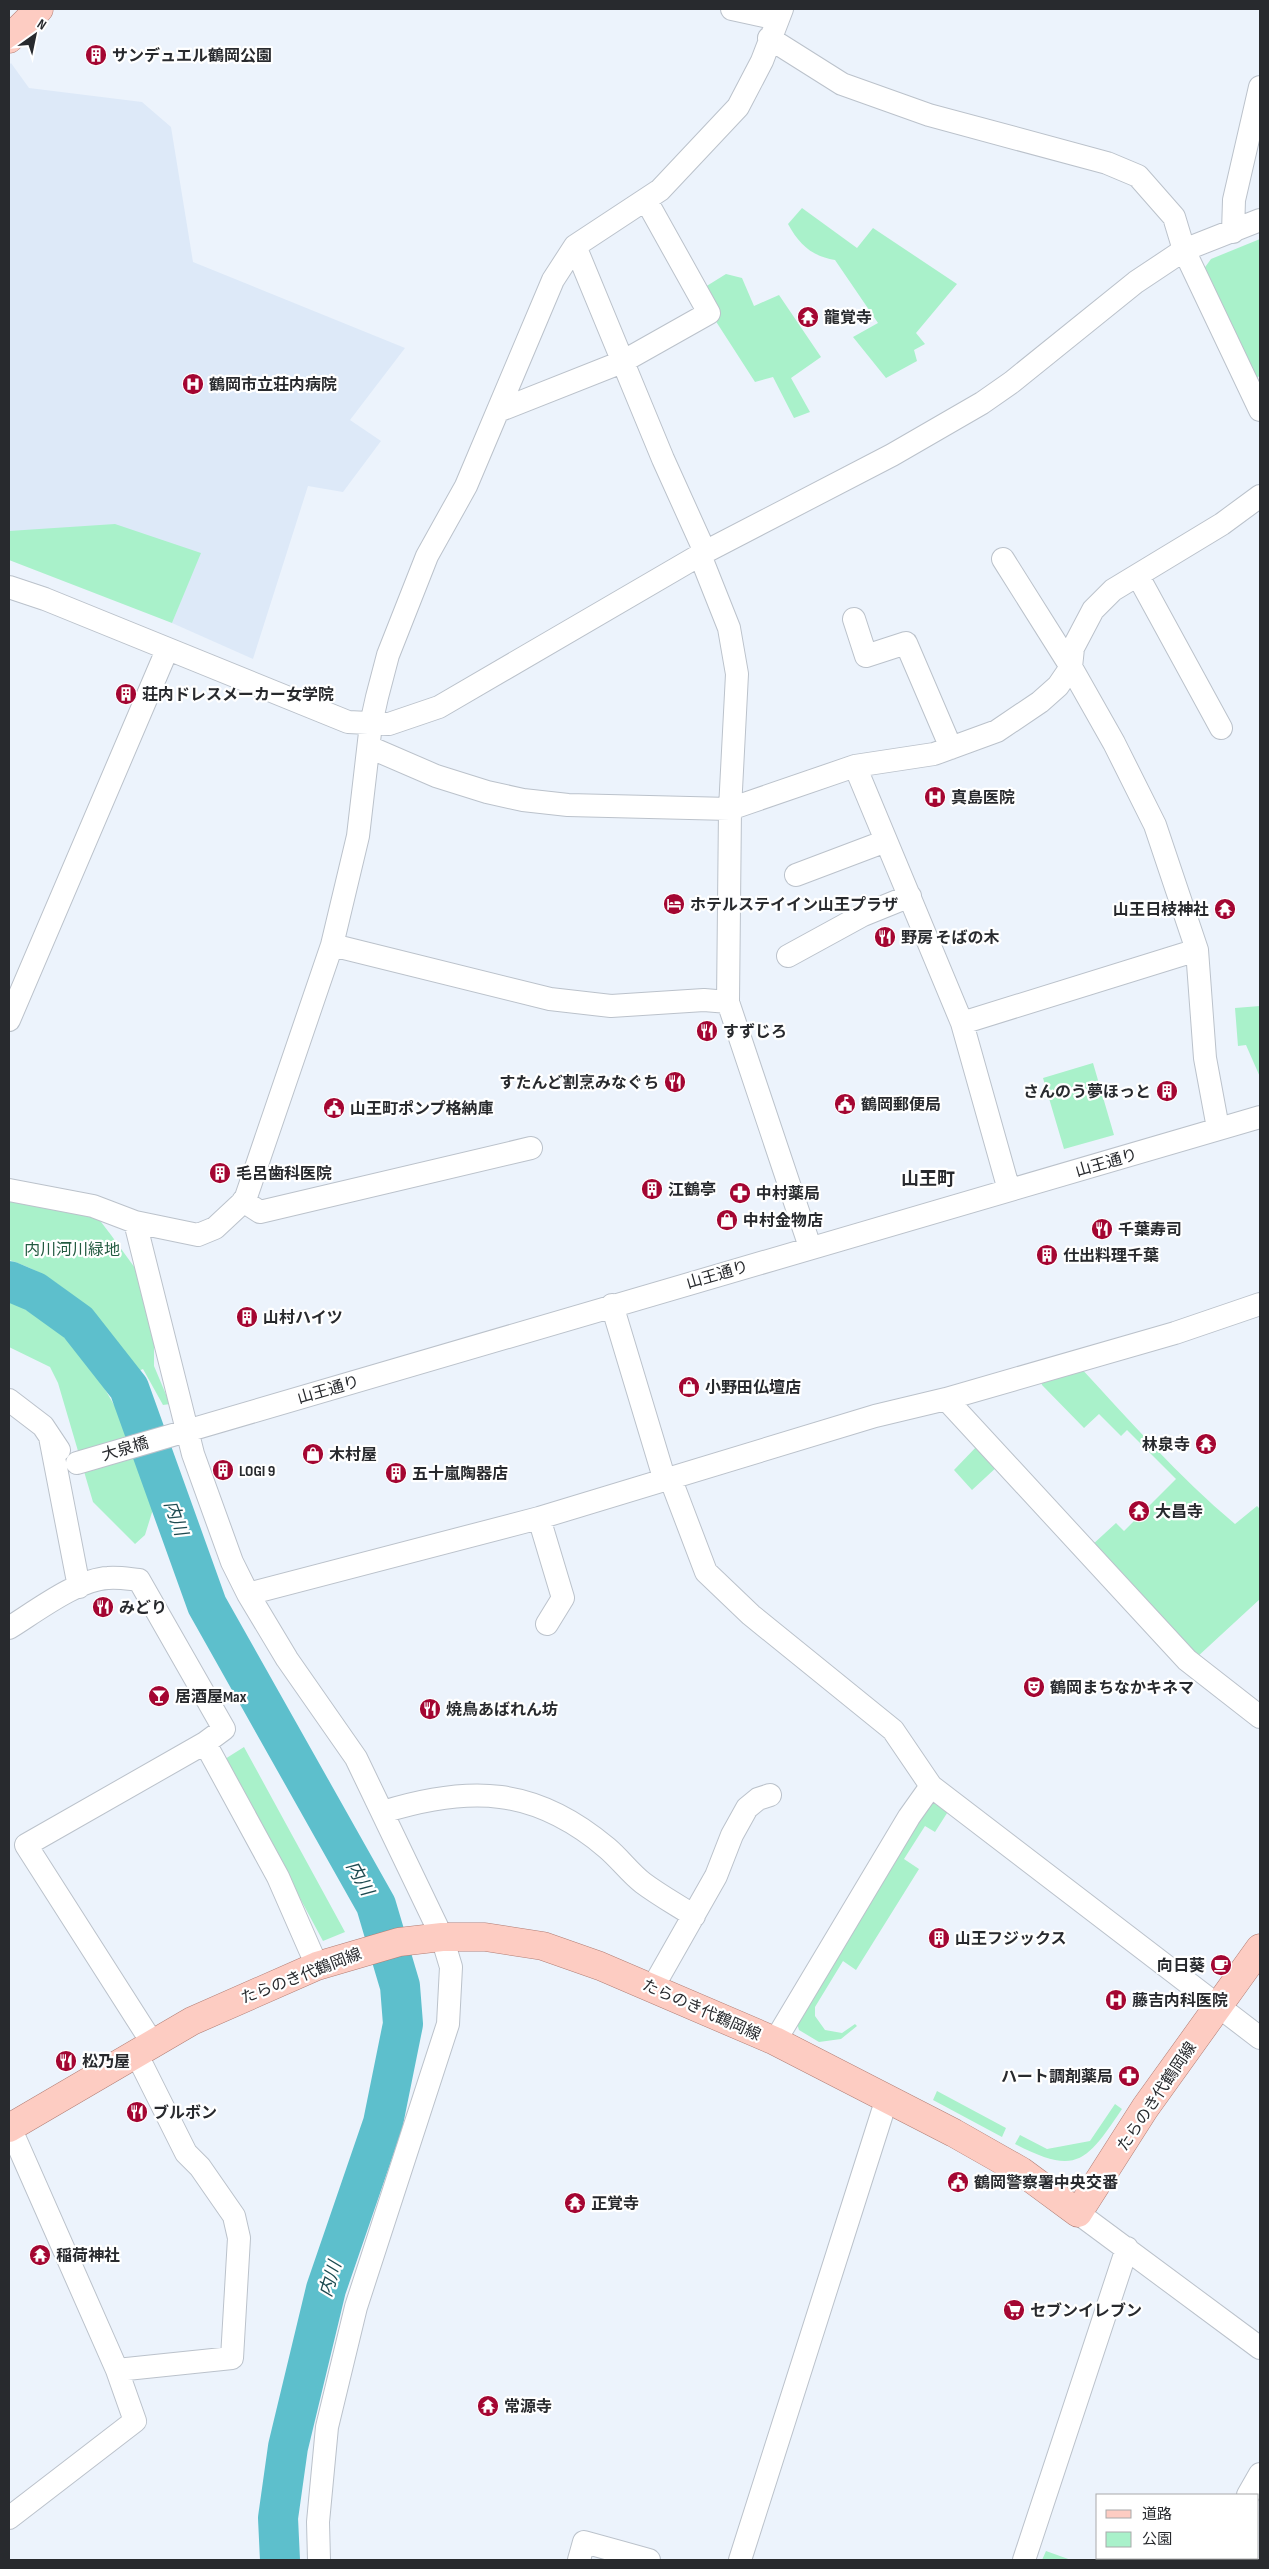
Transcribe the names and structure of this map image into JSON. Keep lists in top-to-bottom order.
{
  "streets": {
    "main road": ["たらのき代鶴岡線"],
    "street": ["山王通り", "大泉橋"]
  },
  "crossings": [
    ["山王通り", "大泉橋"]
  ],
  "districts": ["山王町"],
  "water": ["内川"],
  "parks": ["内川河川緑地"],
  "places": {
    "building": [
      "サンデュエル鶴岡公園",
      "荘内ドレスメーカー女学院",
      "さんのう夢ほっと",
      "毛呂歯科医院",
      "江鶴亭",
      "仕出料理千葉",
      "山村ハイツ",
      "LOGI 9",
      "五十嵐陶器店",
      "山王フジックス"
    ],
    "temple": [
      "龍覚寺",
      "山王日枝神社",
      "林泉寺",
      "大昌寺",
      "正覚寺",
      "稲荷神社",
      "常源寺"
    ],
    "hospital": ["鶴岡市立荘内病院", "真島医院", "藤吉内科医院"],
    "hotel": ["ホテルステイイン山王プラザ"],
    "restaurant": [
      "野房 そばの木",
      "すずじろ",
      "すたんど割烹みなぐち",
      "千葉寿司",
      "みどり",
      "焼鳥あばれん坊",
      "松乃屋",
      "ブルボン"
    ],
    "public building": ["鶴岡郵便局", "山王町ポンプ格納庫", "鶴岡警察署中央交番"],
    "pharmacy": ["中村薬局", "ハート調剤薬局"],
    "shop": ["中村金物店", "小野田仏壇店", "木村屋"],
    "theatre": ["鶴岡まちなかキネマ"],
    "bar": ["居酒屋Max"],
    "cafe": ["向日葵"],
    "supermarket": ["セブンイレブン"]
  },
  "legend": ["道路", "公園"],
  "north": "top right"
}
